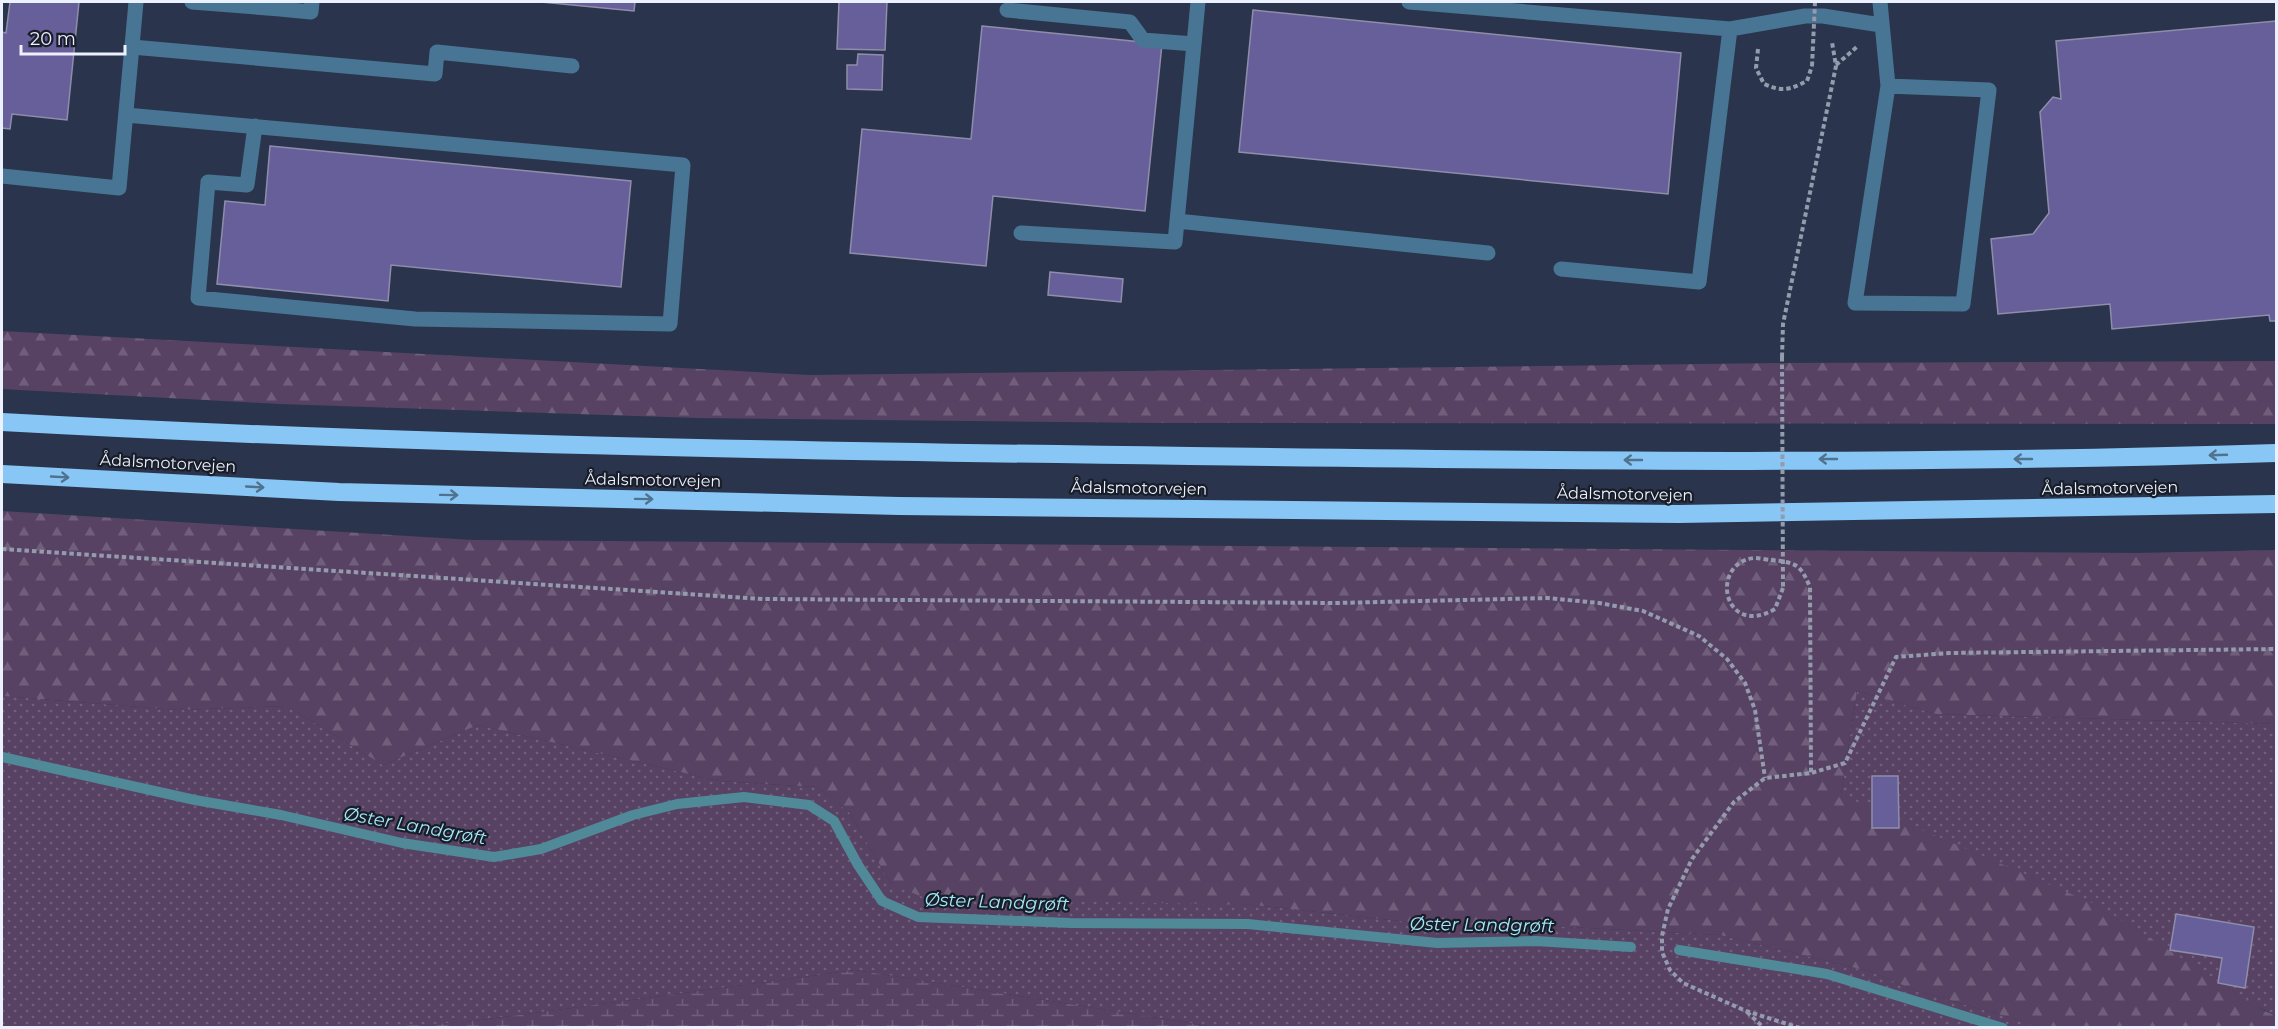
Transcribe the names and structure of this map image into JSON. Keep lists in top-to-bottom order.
{
  "streets": {
    "highway": ["Ådalsmotorvejen"]
  },
  "water": ["Øster Landgrøft"],
  "scale_bar": "20 m"
}
